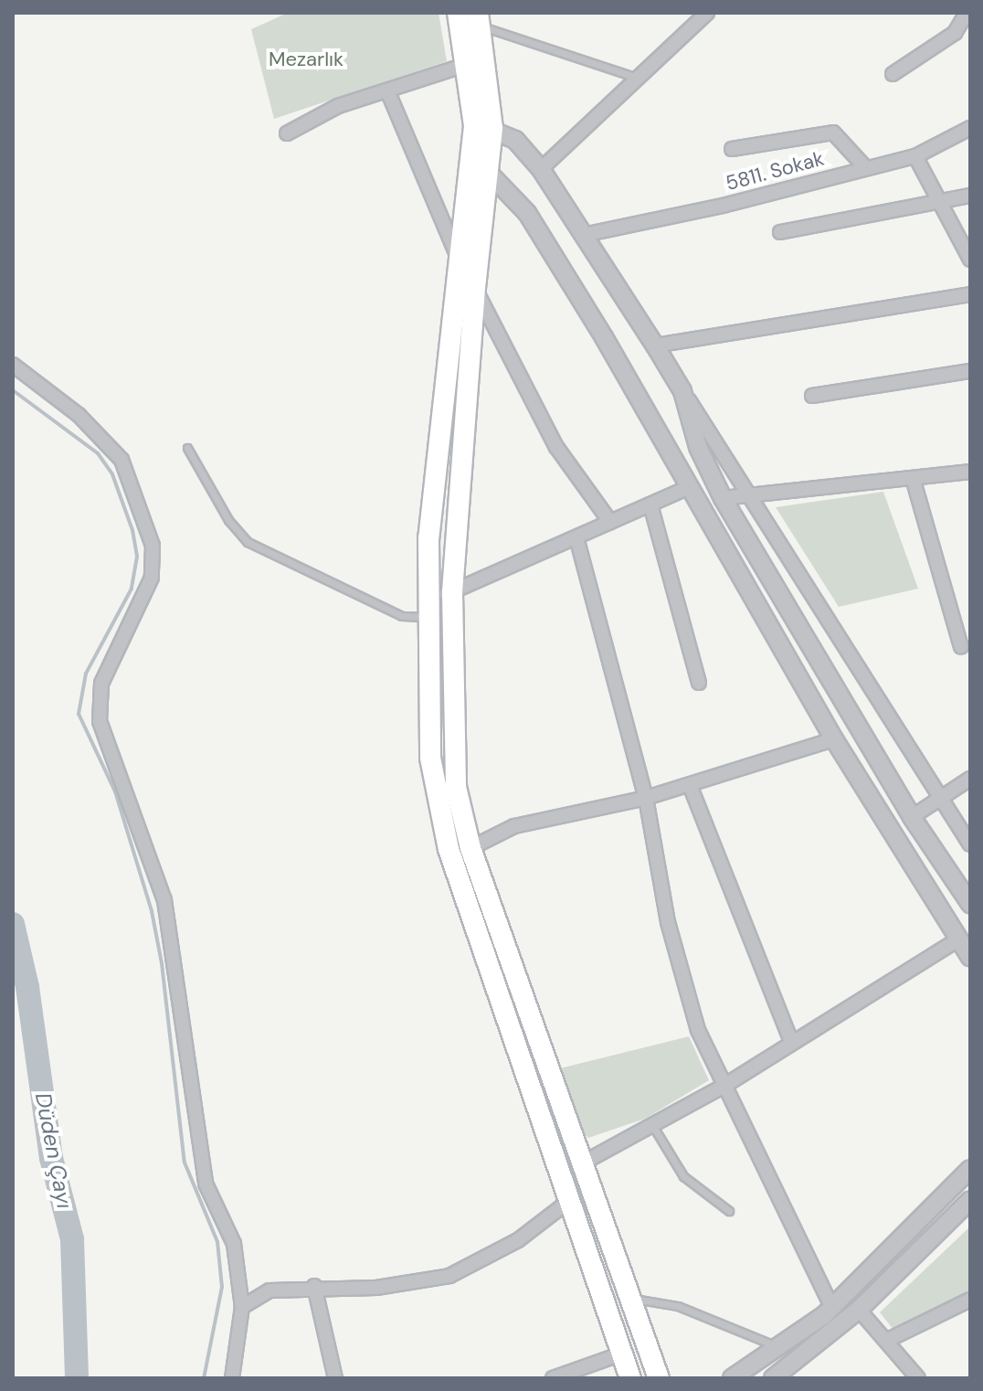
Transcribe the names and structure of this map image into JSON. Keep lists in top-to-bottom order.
{
  "streets": {
    "street": ["5811. Sokak"]
  },
  "water": ["Düden Çayı"],
  "parks": ["Mezarlık"]
}
